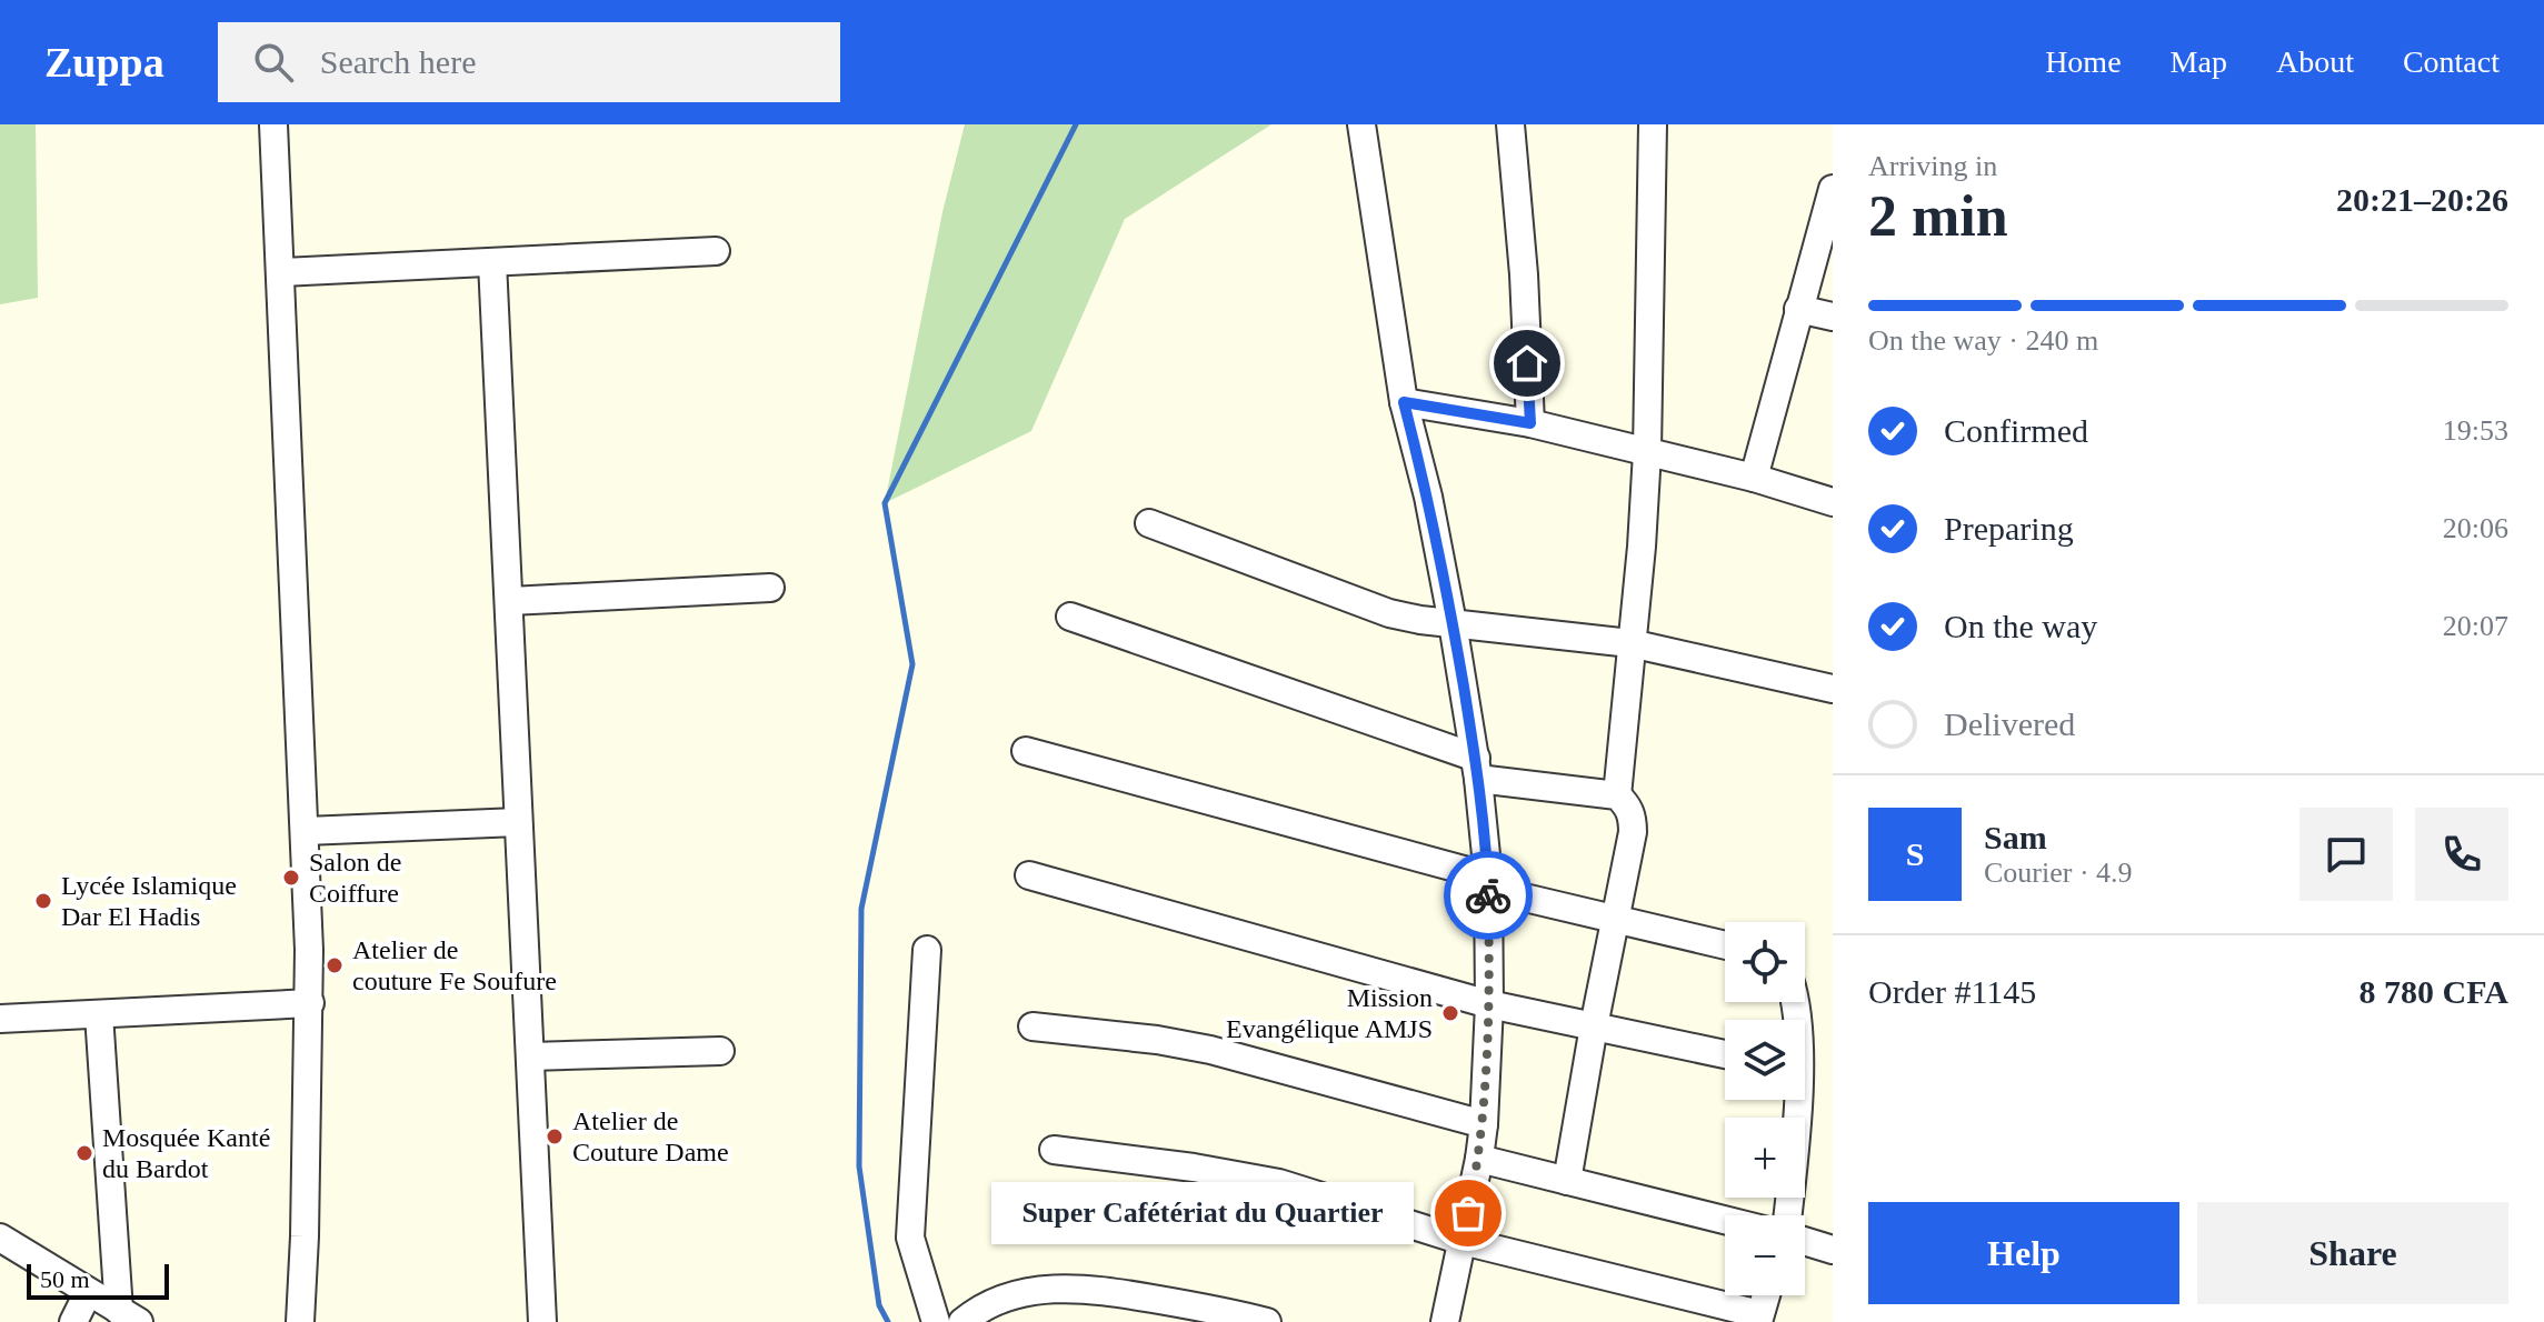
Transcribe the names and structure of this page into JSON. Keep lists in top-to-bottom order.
{
  "places": [
    "Salon de Coiffure",
    "Lycée Islamique Dar El Hadis",
    "Atelier de couture Fe Soufure",
    "Mission Evangélique AMJS",
    "Atelier de Couture Dame",
    "Mosquée Kanté du Bardot",
    "Super Cafétériat du Quartier"
  ],
  "scale_bar": "50 m",
  "page": {
    "header": "Zuppa",
    "search": "Search here",
    "nav": [
      "Home",
      "Map",
      "About",
      "Contact"
    ],
    "heading": ["2 min", "Arriving in", "20:21–20:26"],
    "panel": [
      "Sam",
      "Courier · 4.9",
      "Order #1145",
      "8 780 CFA"
    ],
    "bar": "On the way · 240 m",
    "list": [
      ["Confirmed", "19:53"],
      ["Preparing", "20:06"],
      ["On the way", "20:07"],
      "Delivered"
    ],
    "round": "S",
    "map_buttons": ["+", "−"],
    "bubble": "Super Cafétériat du Quartier",
    "buttons": ["Help", "Share"],
    "scale": "50 m"
  }
}
